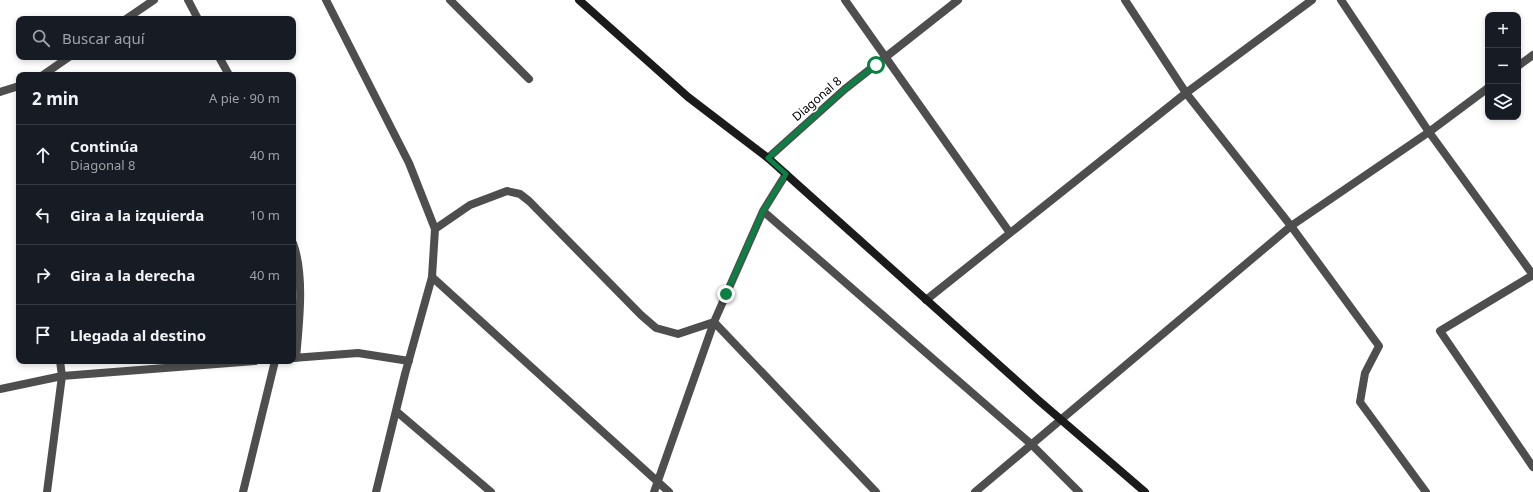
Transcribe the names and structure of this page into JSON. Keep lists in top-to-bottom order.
{
  "streets": {
    "street": ["Diagonal 8"]
  },
  "page": {
    "map_buttons": ["+", "−"],
    "search": "Buscar aquí",
    "heading": ["2 min", "A pie · 90 m"],
    "list": [
      ["Continúa", "Diagonal 8", "40 m"],
      ["Gira a la izquierda", "10 m"],
      ["Gira a la derecha", "40 m"],
      "Llegada al destino"
    ]
  }
}
